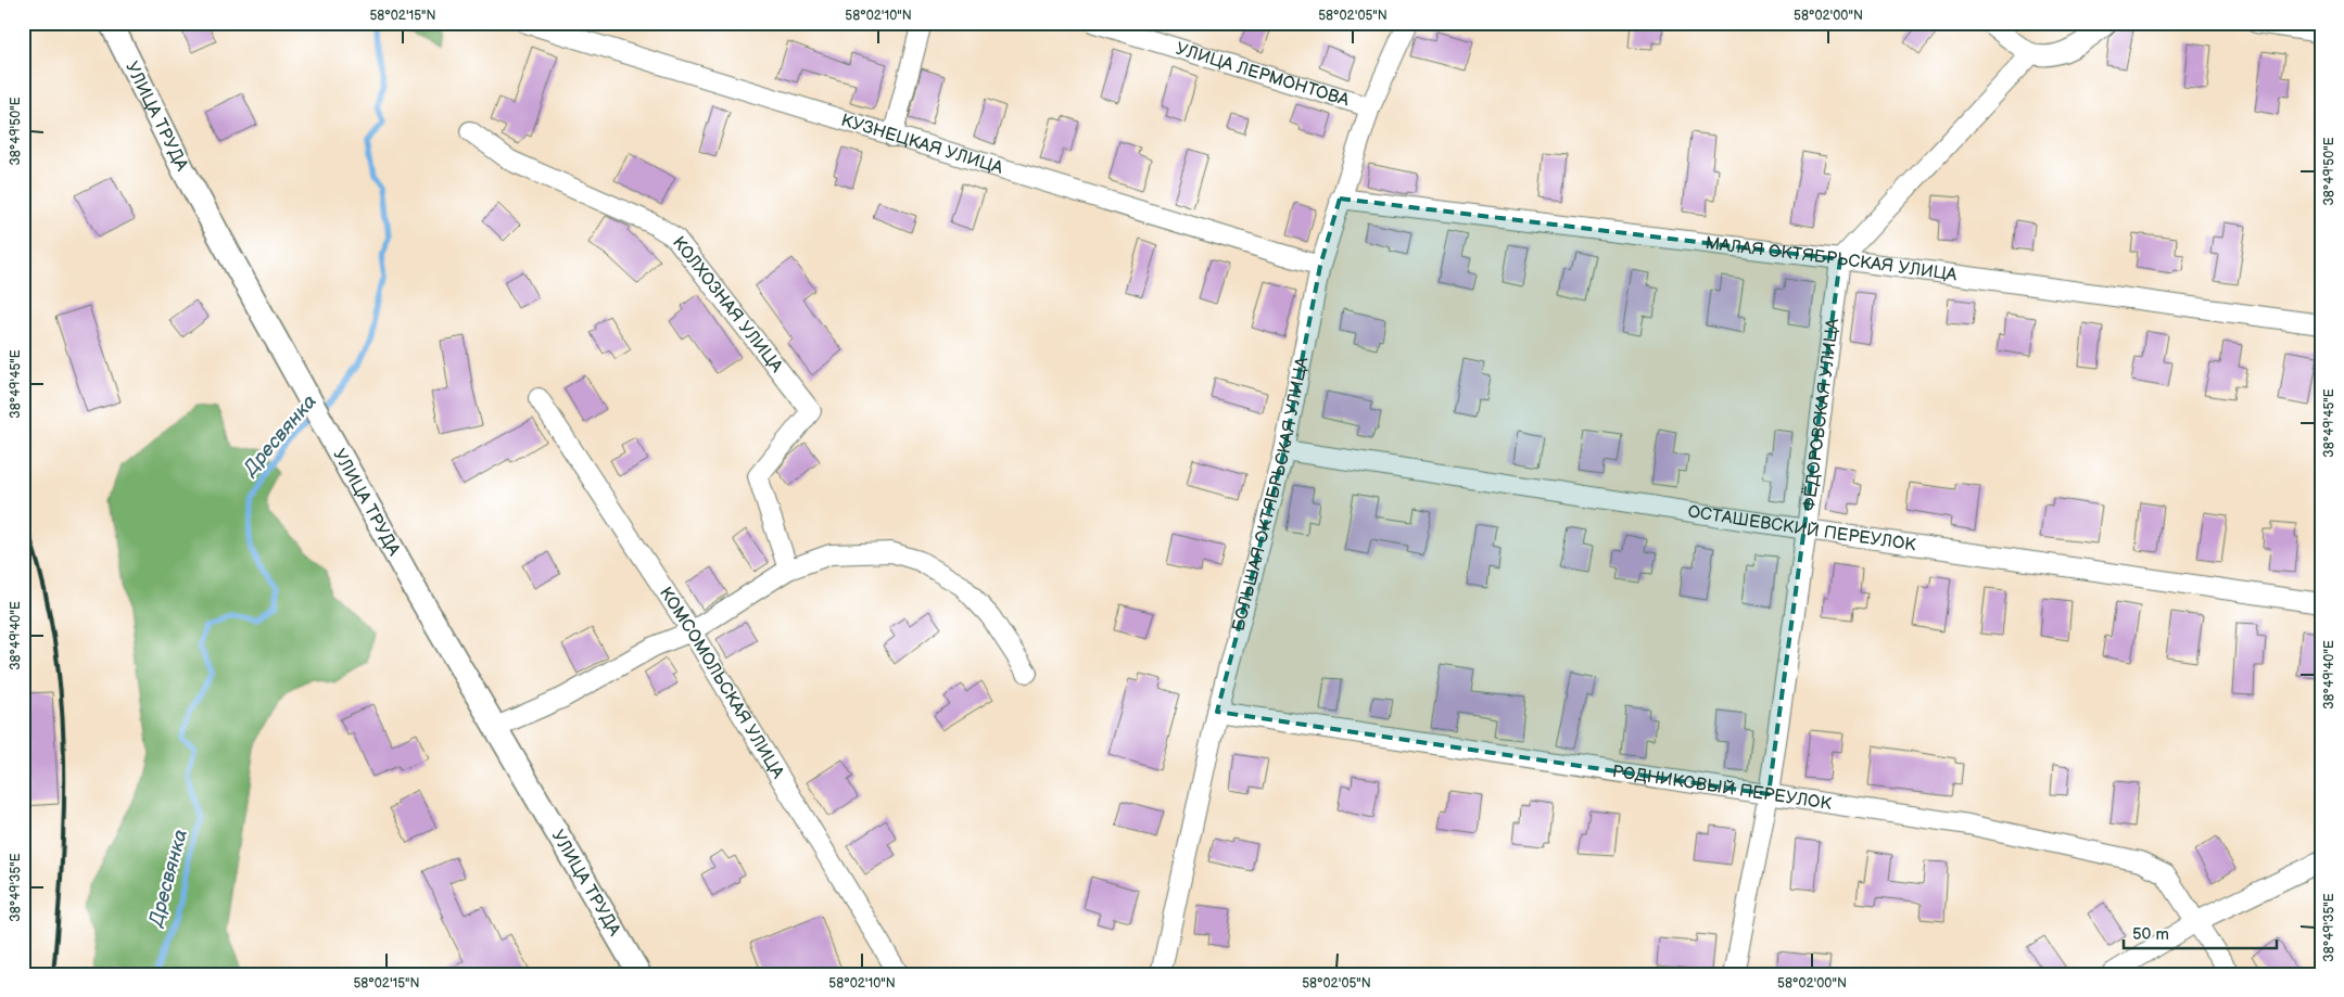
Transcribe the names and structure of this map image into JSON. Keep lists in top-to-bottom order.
{
  "streets": {
    "street": [
      "УЛИЦА ЛЕРМОНТОВА",
      "УЛИЦА ТРУДА",
      "КУЗНЕЦКАЯ УЛИЦА",
      "МАЛАЯ ОКТЯБРЬСКАЯ УЛИЦА",
      "КОЛХОЗНАЯ УЛИЦА",
      "ФЁДОРОВСКАЯ УЛИЦА",
      "БОЛЬШАЯ ОКТЯБРЬСКАЯ УЛИЦА",
      "ОСТАШЕВСКИЙ ПЕРЕУЛОК",
      "КОМСОМОЛЬСКАЯ УЛИЦА",
      "РОДНИКОВЫЙ ПЕРЕУЛОК"
    ]
  },
  "crossings": [
    ["УЛИЦА ЛЕРМОНТОВА", "БОЛЬШАЯ ОКТЯБРЬСКАЯ УЛИЦА"],
    ["КУЗНЕЦКАЯ УЛИЦА", "БОЛЬШАЯ ОКТЯБРЬСКАЯ УЛИЦА"],
    ["МАЛАЯ ОКТЯБРЬСКАЯ УЛИЦА", "ФЁДОРОВСКАЯ УЛИЦА"],
    ["МАЛАЯ ОКТЯБРЬСКАЯ УЛИЦА", "БОЛЬШАЯ ОКТЯБРЬСКАЯ УЛИЦА"],
    ["ФЁДОРОВСКАЯ УЛИЦА", "ОСТАШЕВСКИЙ ПЕРЕУЛОК"],
    ["ФЁДОРОВСКАЯ УЛИЦА", "РОДНИКОВЫЙ ПЕРЕУЛОК"],
    ["БОЛЬШАЯ ОКТЯБРЬСКАЯ УЛИЦА", "ОСТАШЕВСКИЙ ПЕРЕУЛОК"],
    ["БОЛЬШАЯ ОКТЯБРЬСКАЯ УЛИЦА", "РОДНИКОВЫЙ ПЕРЕУЛОК"]
  ],
  "water": ["Дресвянка"],
  "scale_bar": "50 m",
  "coordinates": [
    "58°02'15\"N",
    "58°02'10\"N",
    "58°02'05\"N",
    "58°02'00\"N",
    "38°49'50\"E",
    "38°49'45\"E",
    "38°49'40\"E",
    "38°49'35\"E"
  ]
}
